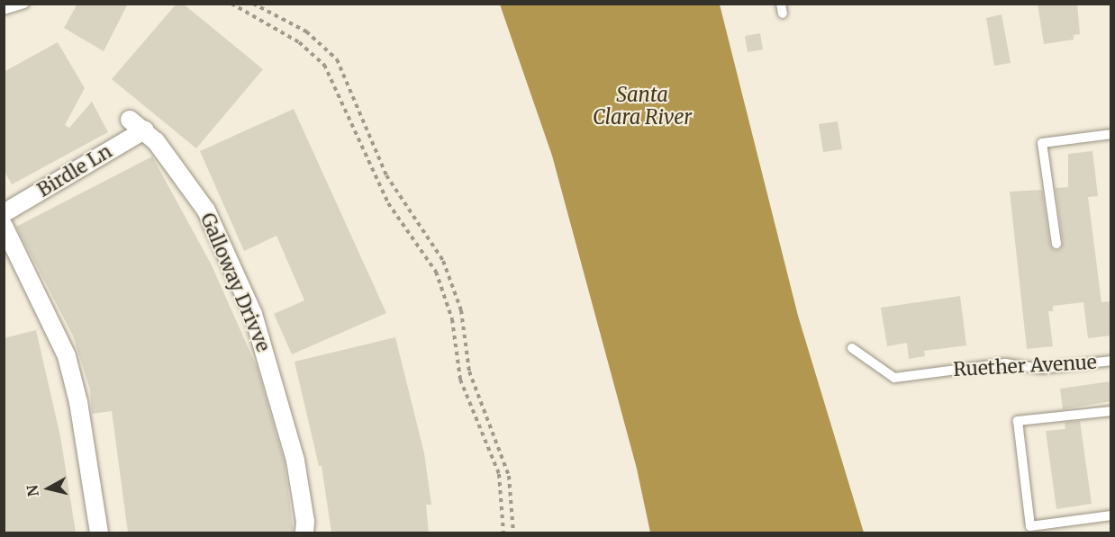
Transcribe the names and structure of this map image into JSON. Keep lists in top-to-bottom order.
{
  "streets": {
    "street": ["Birdle Ln", "Galloway Drivve"],
    "lane": ["Ruether Avenue"]
  },
  "crossings": [
    ["Birdle Ln", "Galloway Drivve"]
  ],
  "water": ["Santa Clara River"],
  "north": "left"
}
